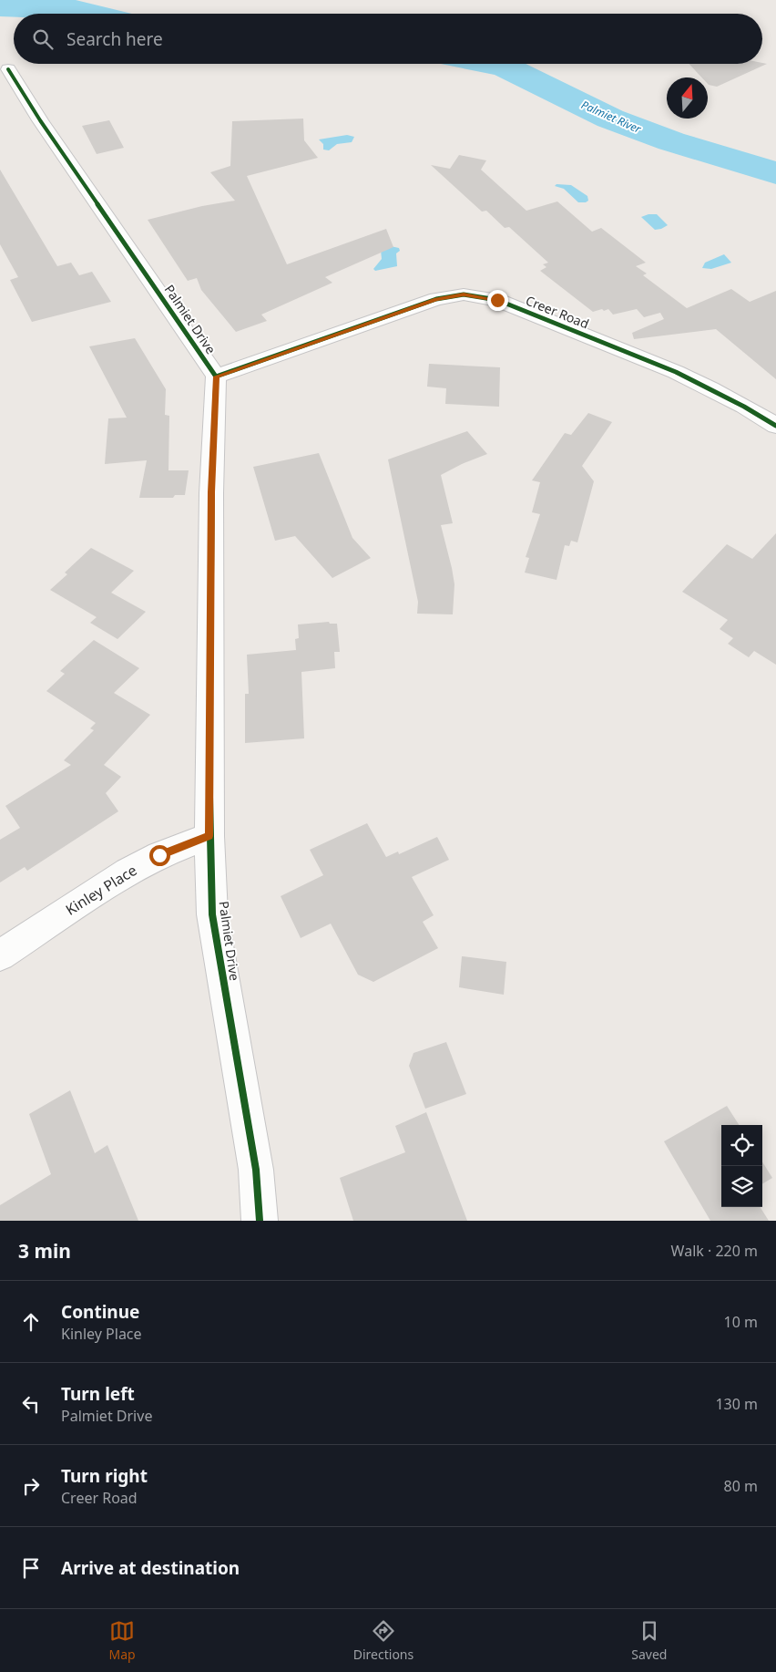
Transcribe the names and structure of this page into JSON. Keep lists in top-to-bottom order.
{
  "streets": {
    "street": ["Creer Road", "Palmiet Drive", "Kinley Place"]
  },
  "crossings": [
    ["Creer Road", "Palmiet Drive"],
    ["Palmiet Drive", "Kinley Place"]
  ],
  "water": ["Palmiet River"],
  "north": "top",
  "page": {
    "search": "Search here",
    "heading": ["3 min", "Walk · 220 m"],
    "list": [
      ["Continue", "Kinley Place", "10 m"],
      ["Turn left", "Palmiet Drive", "130 m"],
      ["Turn right", "Creer Road", "80 m"],
      "Arrive at destination"
    ],
    "nav": ["Map", "Directions", "Saved"]
  }
}
